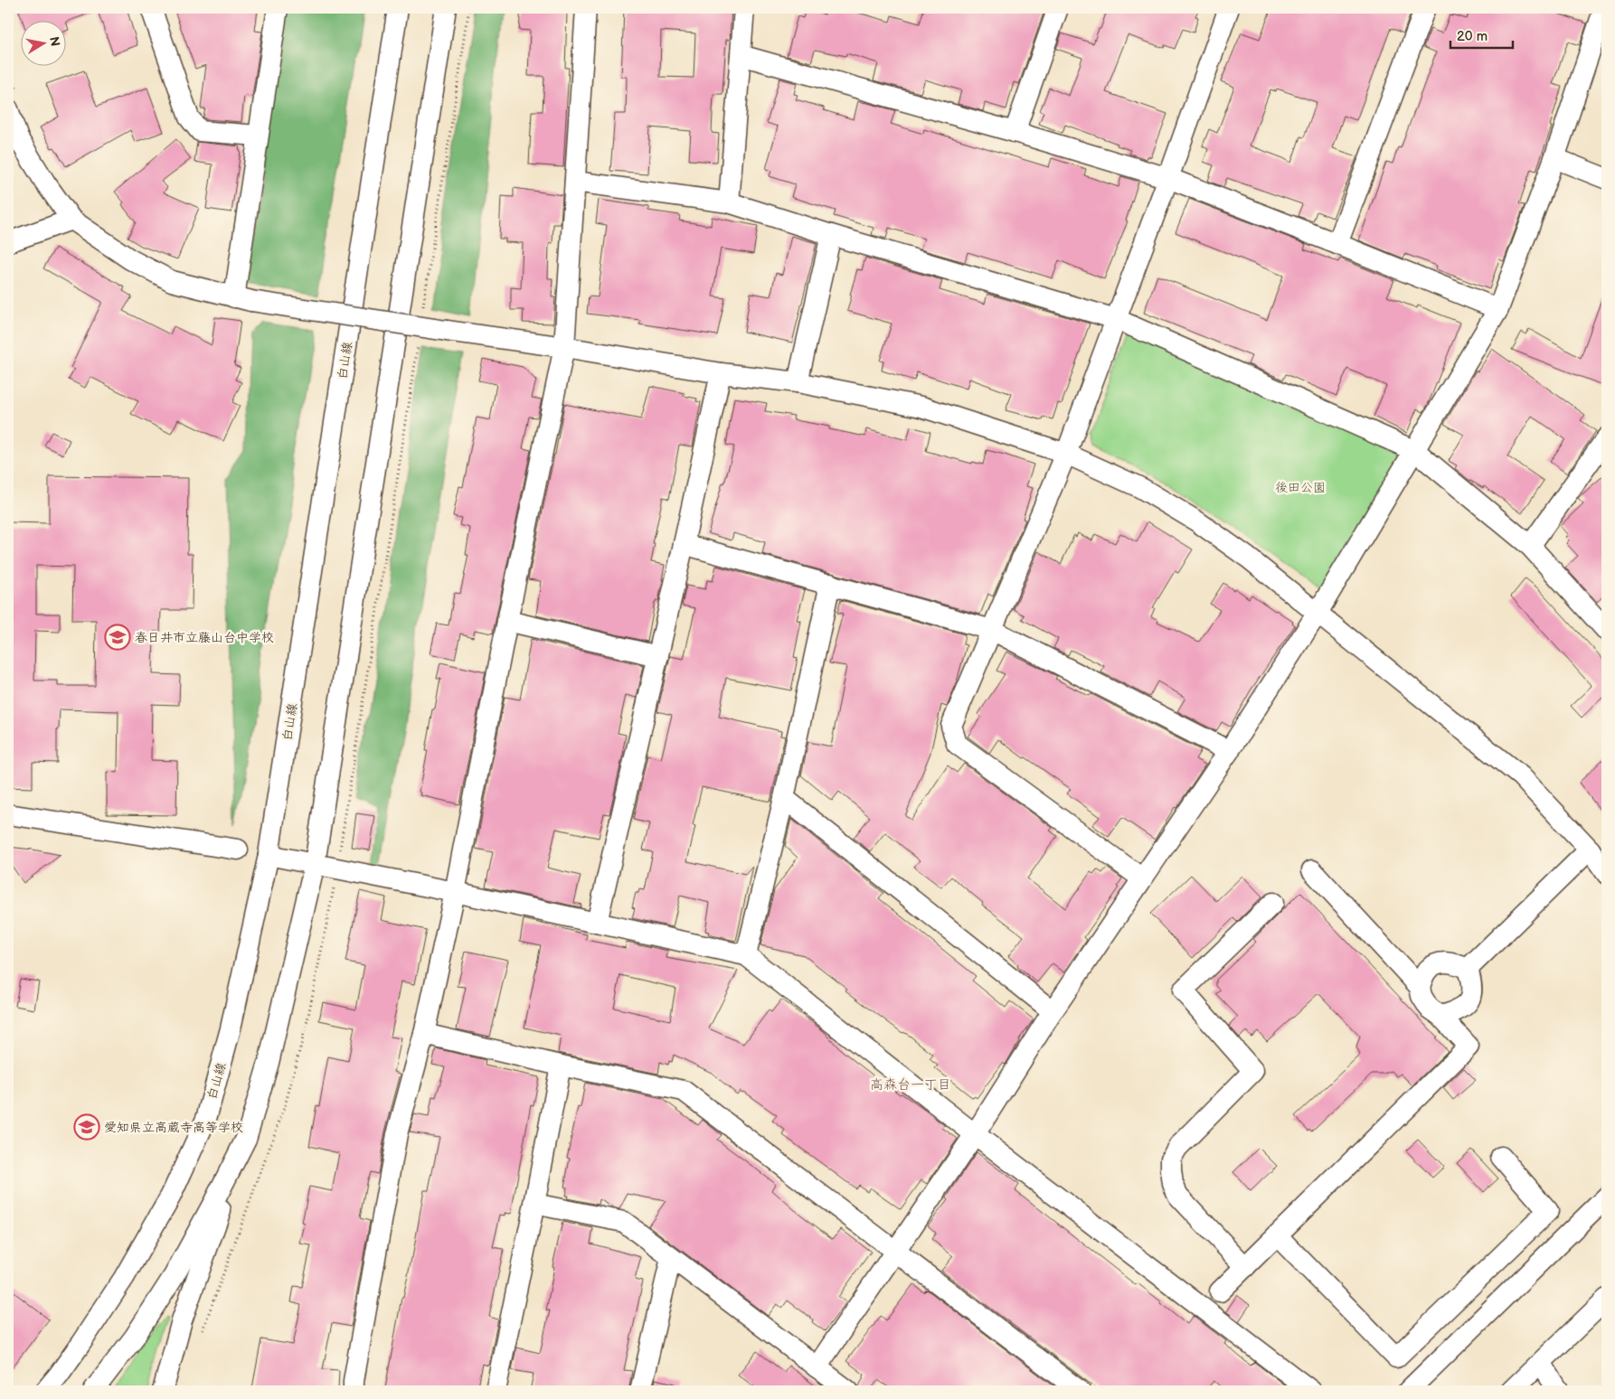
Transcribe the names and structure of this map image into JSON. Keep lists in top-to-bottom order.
{
  "streets": {
    "street": ["白山線"]
  },
  "districts": ["高森台一丁目"],
  "parks": ["後田公園"],
  "places": {
    "school or university": ["春日井市立藤山台中学校", "愛知県立高蔵寺高等学校"]
  },
  "scale_bar": "20 m",
  "north": "right"
}
